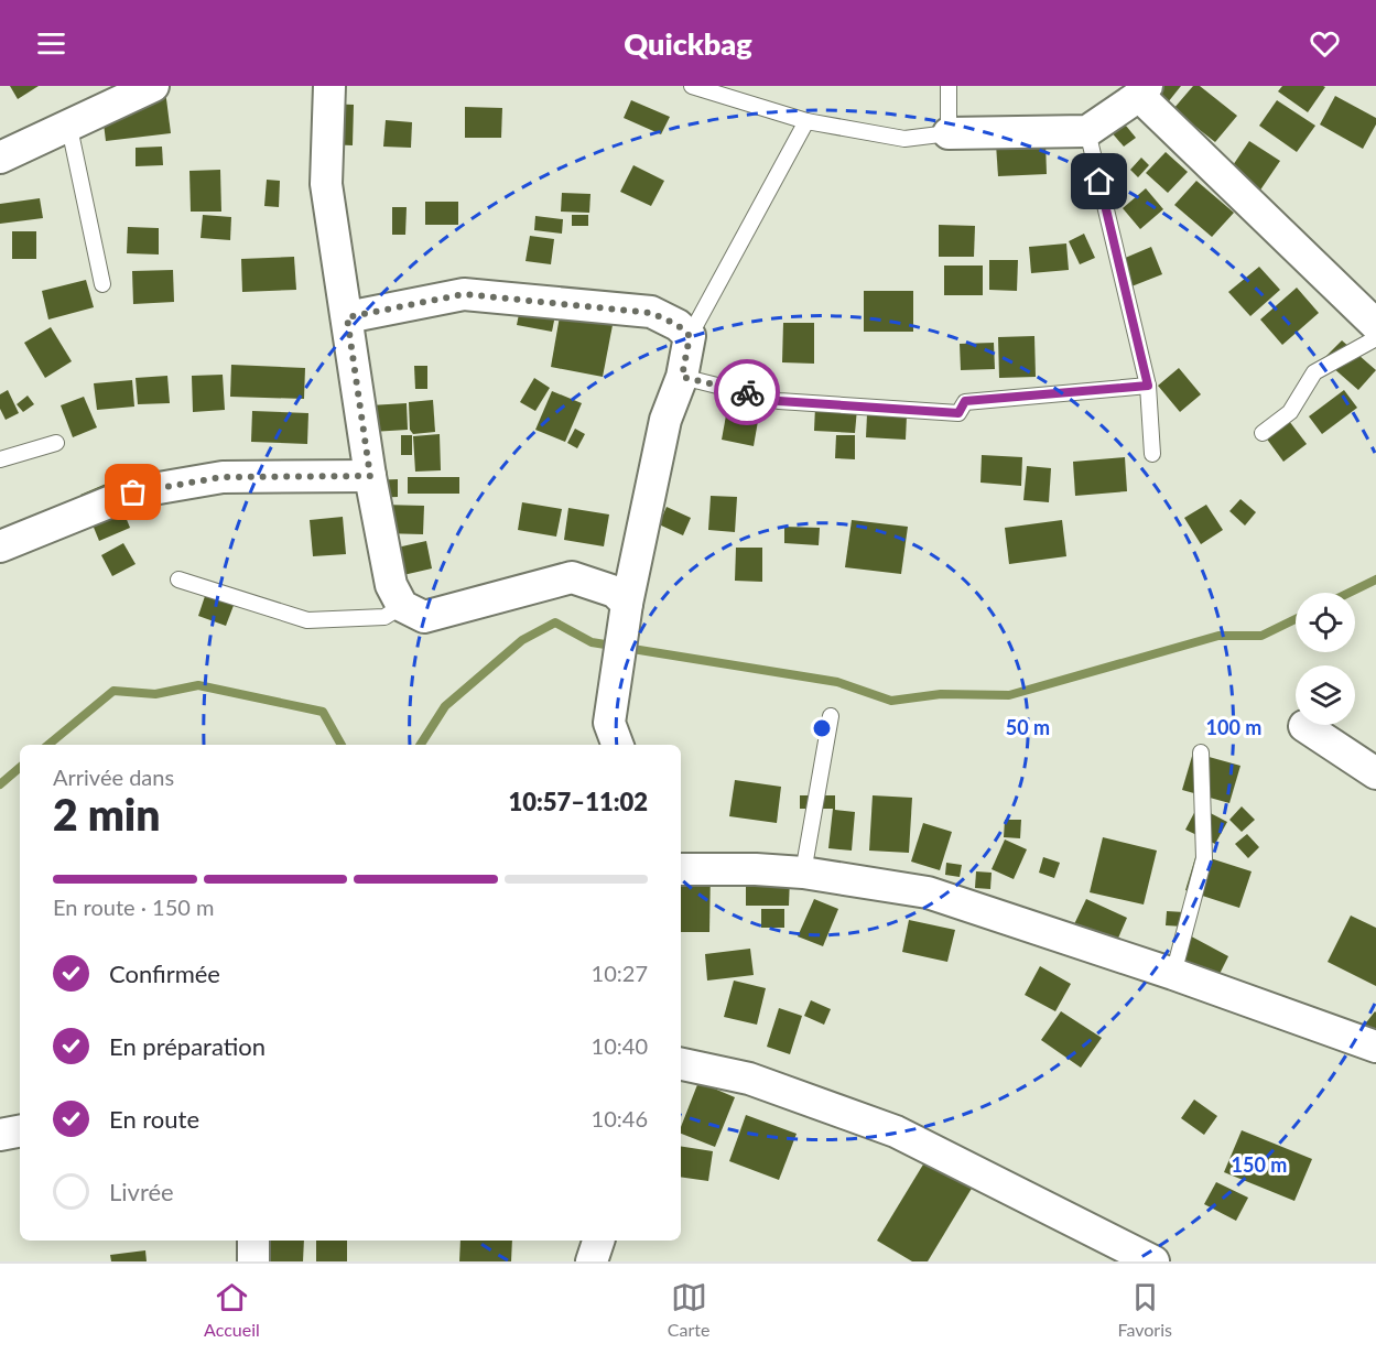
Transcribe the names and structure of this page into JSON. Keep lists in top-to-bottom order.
{
  "page": {
    "header": "Quickbag",
    "heading": ["2 min", "Arrivée dans", "10:57–11:02"],
    "bar": "En route · 150 m",
    "list": [
      ["Confirmée", "10:27"],
      ["En préparation", "10:40"],
      ["En route", "10:46"],
      "Livrée"
    ],
    "tabs": ["Accueil", "Carte", "Favoris"]
  },
  "rings": ["50 m", "100 m", "150 m"]
}
